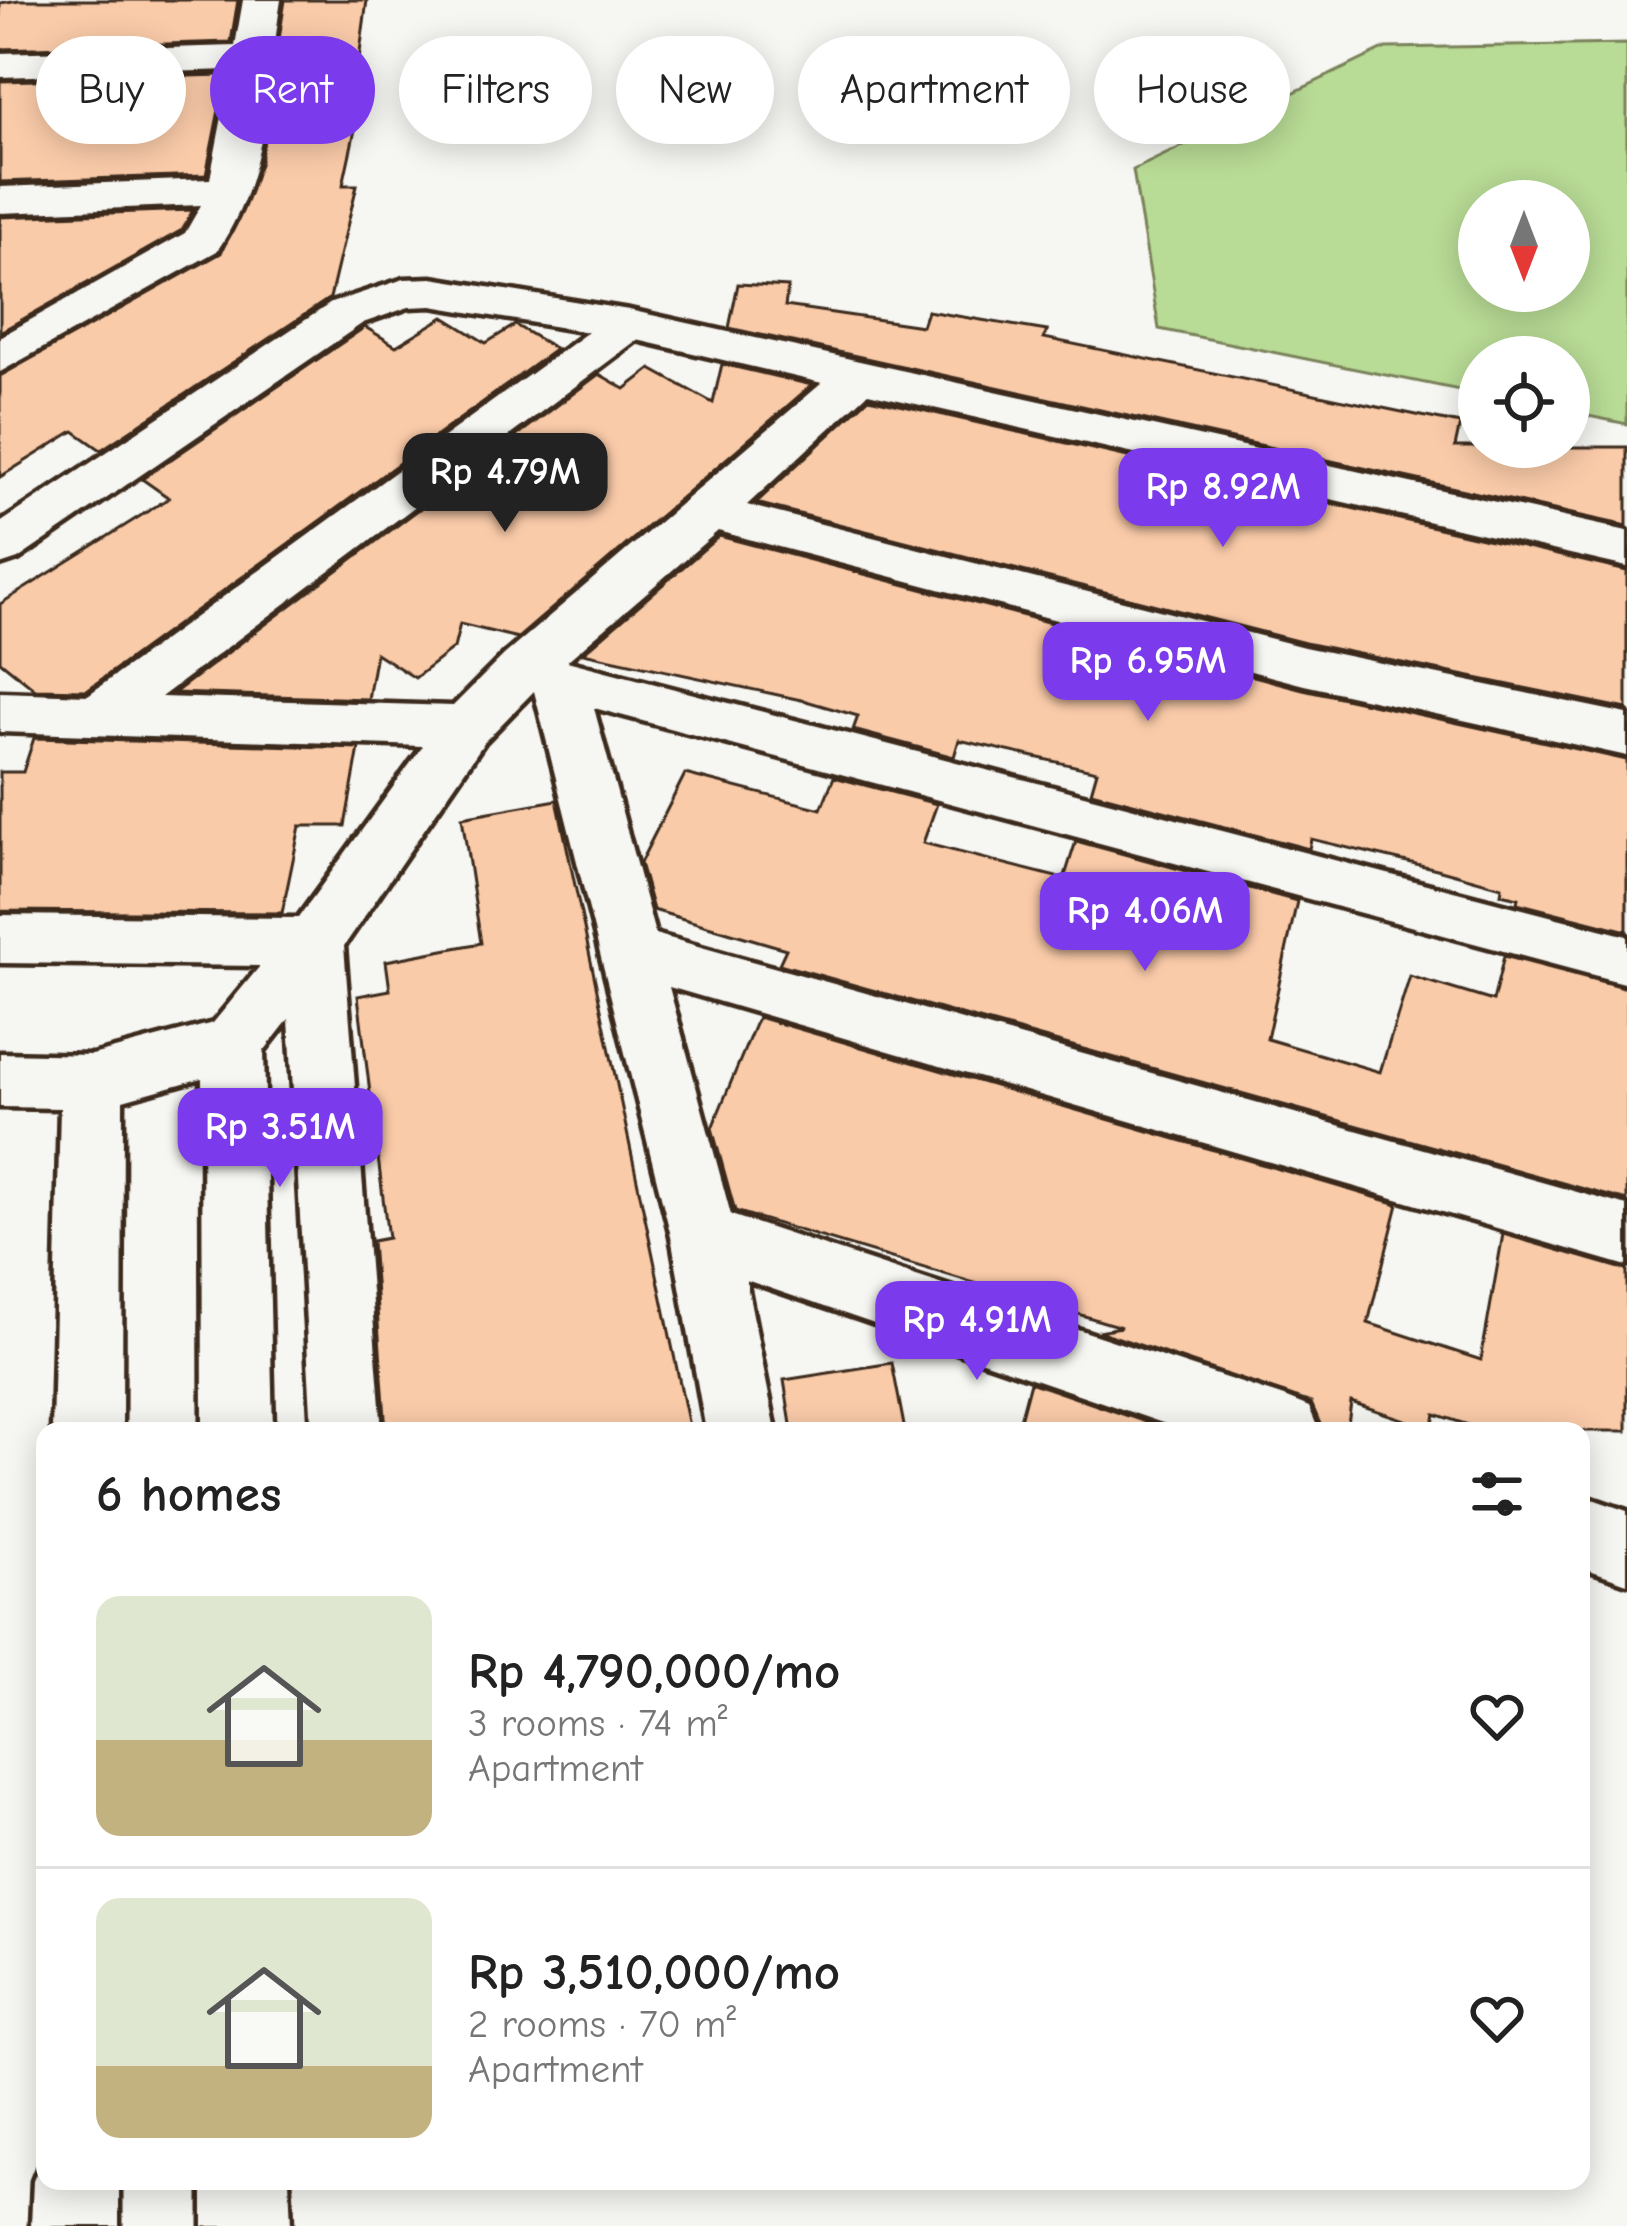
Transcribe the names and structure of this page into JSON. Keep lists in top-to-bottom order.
{
  "north": "bottom",
  "page": {
    "chip": [
      "Buy",
      "Rent",
      "Filters",
      "New",
      "Apartment",
      "House"
    ],
    "price": [
      "Rp 4.79M",
      "Rp 8.92M",
      "Rp 6.95M",
      "Rp 4.06M",
      "Rp 3.51M",
      "Rp 4.91M"
    ],
    "heading": "6 homes",
    "list": [
      {
        "name": "Rp 4,790,000/mo",
        "note": "3 rooms · 74 m² · Apartment"
      },
      {
        "name": "Rp 3,510,000/mo",
        "note": "2 rooms · 70 m² · Apartment"
      }
    ]
  }
}
